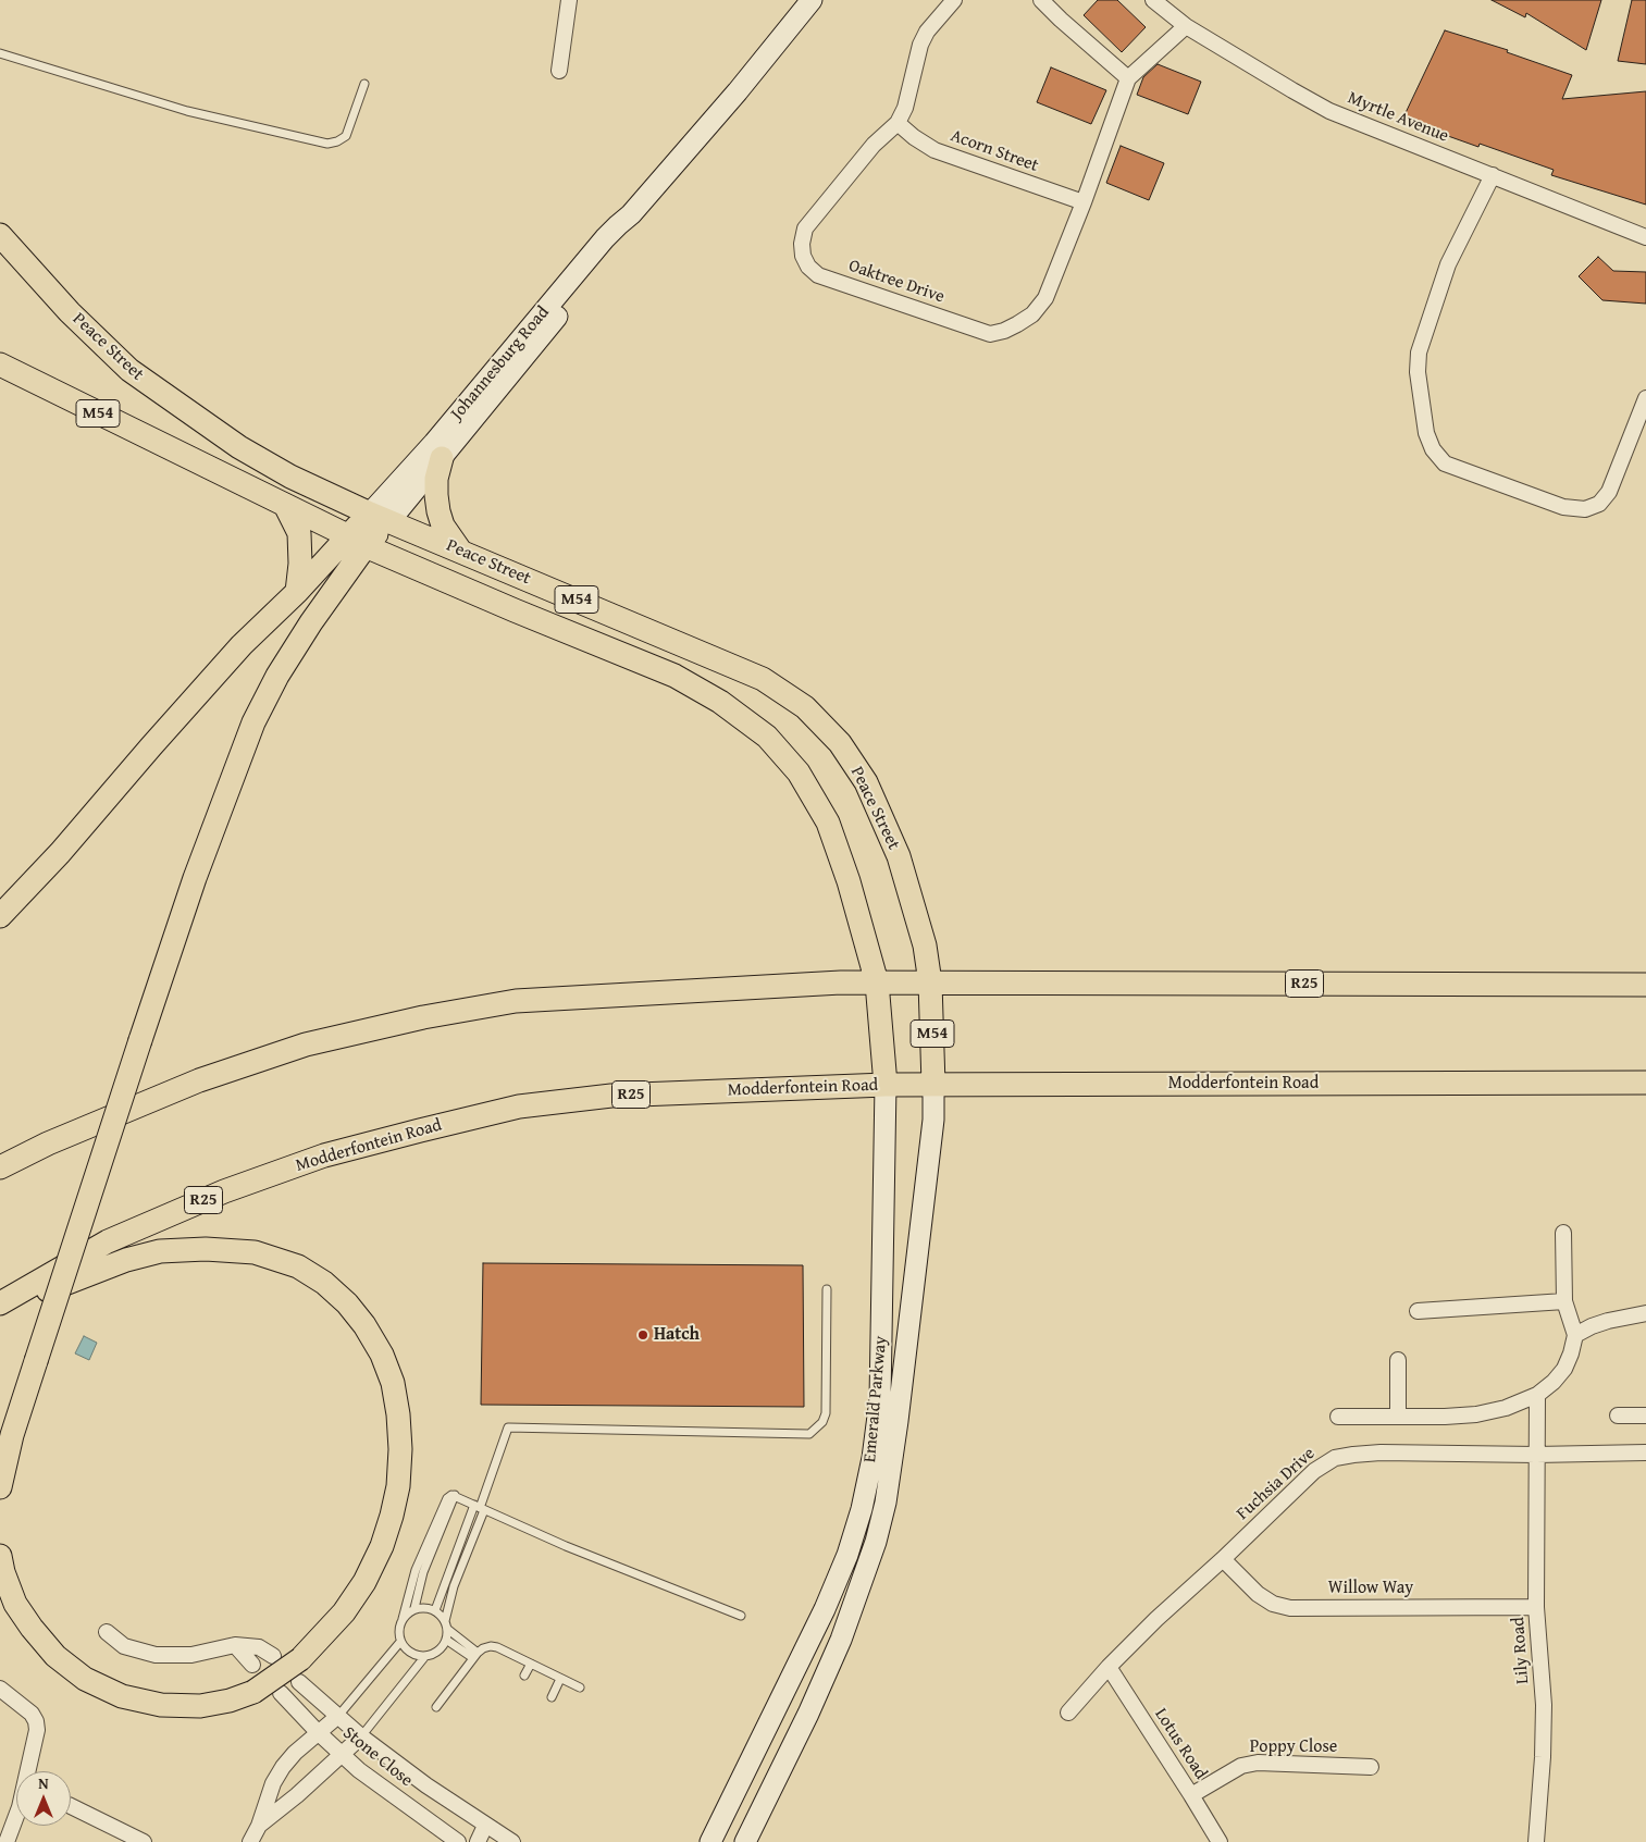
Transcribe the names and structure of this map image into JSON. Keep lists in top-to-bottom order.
{
  "streets": {
    "main road": [
      "Peace Street",
      "M54",
      "R25",
      "Modderfontein Road"
    ],
    "street": [
      "Myrtle Avenue",
      "Acorn Street",
      "Oaktree Drive",
      "Johannesburg Road",
      "Emerald Parkway",
      "Fuchsia Drive",
      "Willow Way",
      "Lily Road",
      "Lotus Road",
      "Poppy Close",
      "Stone Close"
    ]
  },
  "crossings": [
    ["Myrtle Avenue", "Oaktree Drive"],
    ["Acorn Street", "Oaktree Drive"],
    ["Peace Street", "Johannesburg Road"],
    ["Peace Street", "M54"],
    ["Peace Street", "R25"],
    ["Peace Street", "Modderfontein Road"],
    ["Peace Street", "Emerald Parkway"],
    ["M54", "R25"],
    ["M54", "Modderfontein Road"],
    ["M54", "Emerald Parkway"],
    ["Modderfontein Road", "Emerald Parkway"],
    ["Fuchsia Drive", "Willow Way"],
    ["Fuchsia Drive", "Lily Road"],
    ["Fuchsia Drive", "Lotus Road"],
    ["Willow Way", "Lily Road"],
    ["Lotus Road", "Poppy Close"]
  ],
  "places": ["Hatch"],
  "north": "top"
}
